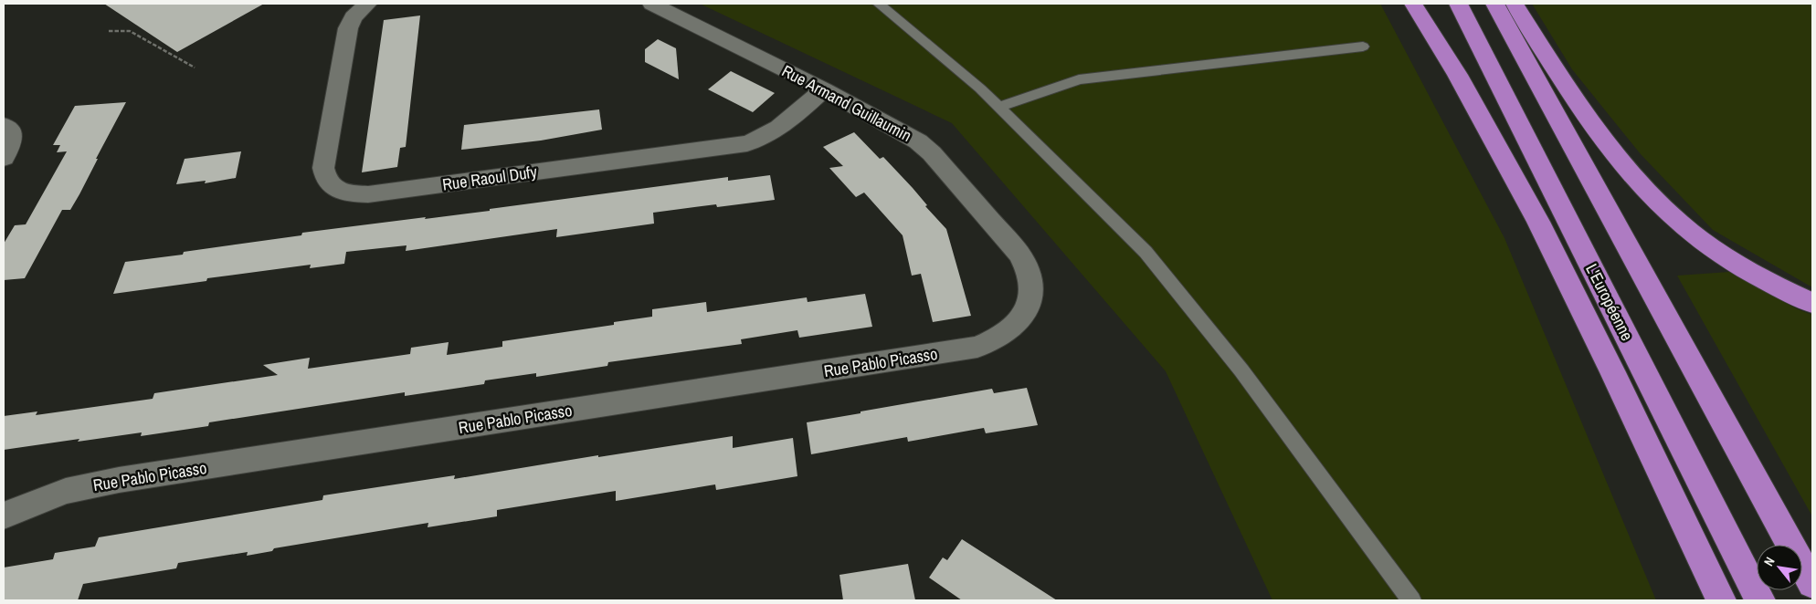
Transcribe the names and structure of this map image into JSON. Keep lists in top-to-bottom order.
{
  "streets": {
    "highway": ["L'Européenne"],
    "street": ["Rue Armand Guillaumin", "Rue Raoul Dufy", "Rue Pablo Picasso"]
  },
  "crossings": [
    ["Rue Armand Guillaumin", "Rue Raoul Dufy"],
    ["Rue Armand Guillaumin", "Rue Pablo Picasso"]
  ],
  "north": "top left"
}
